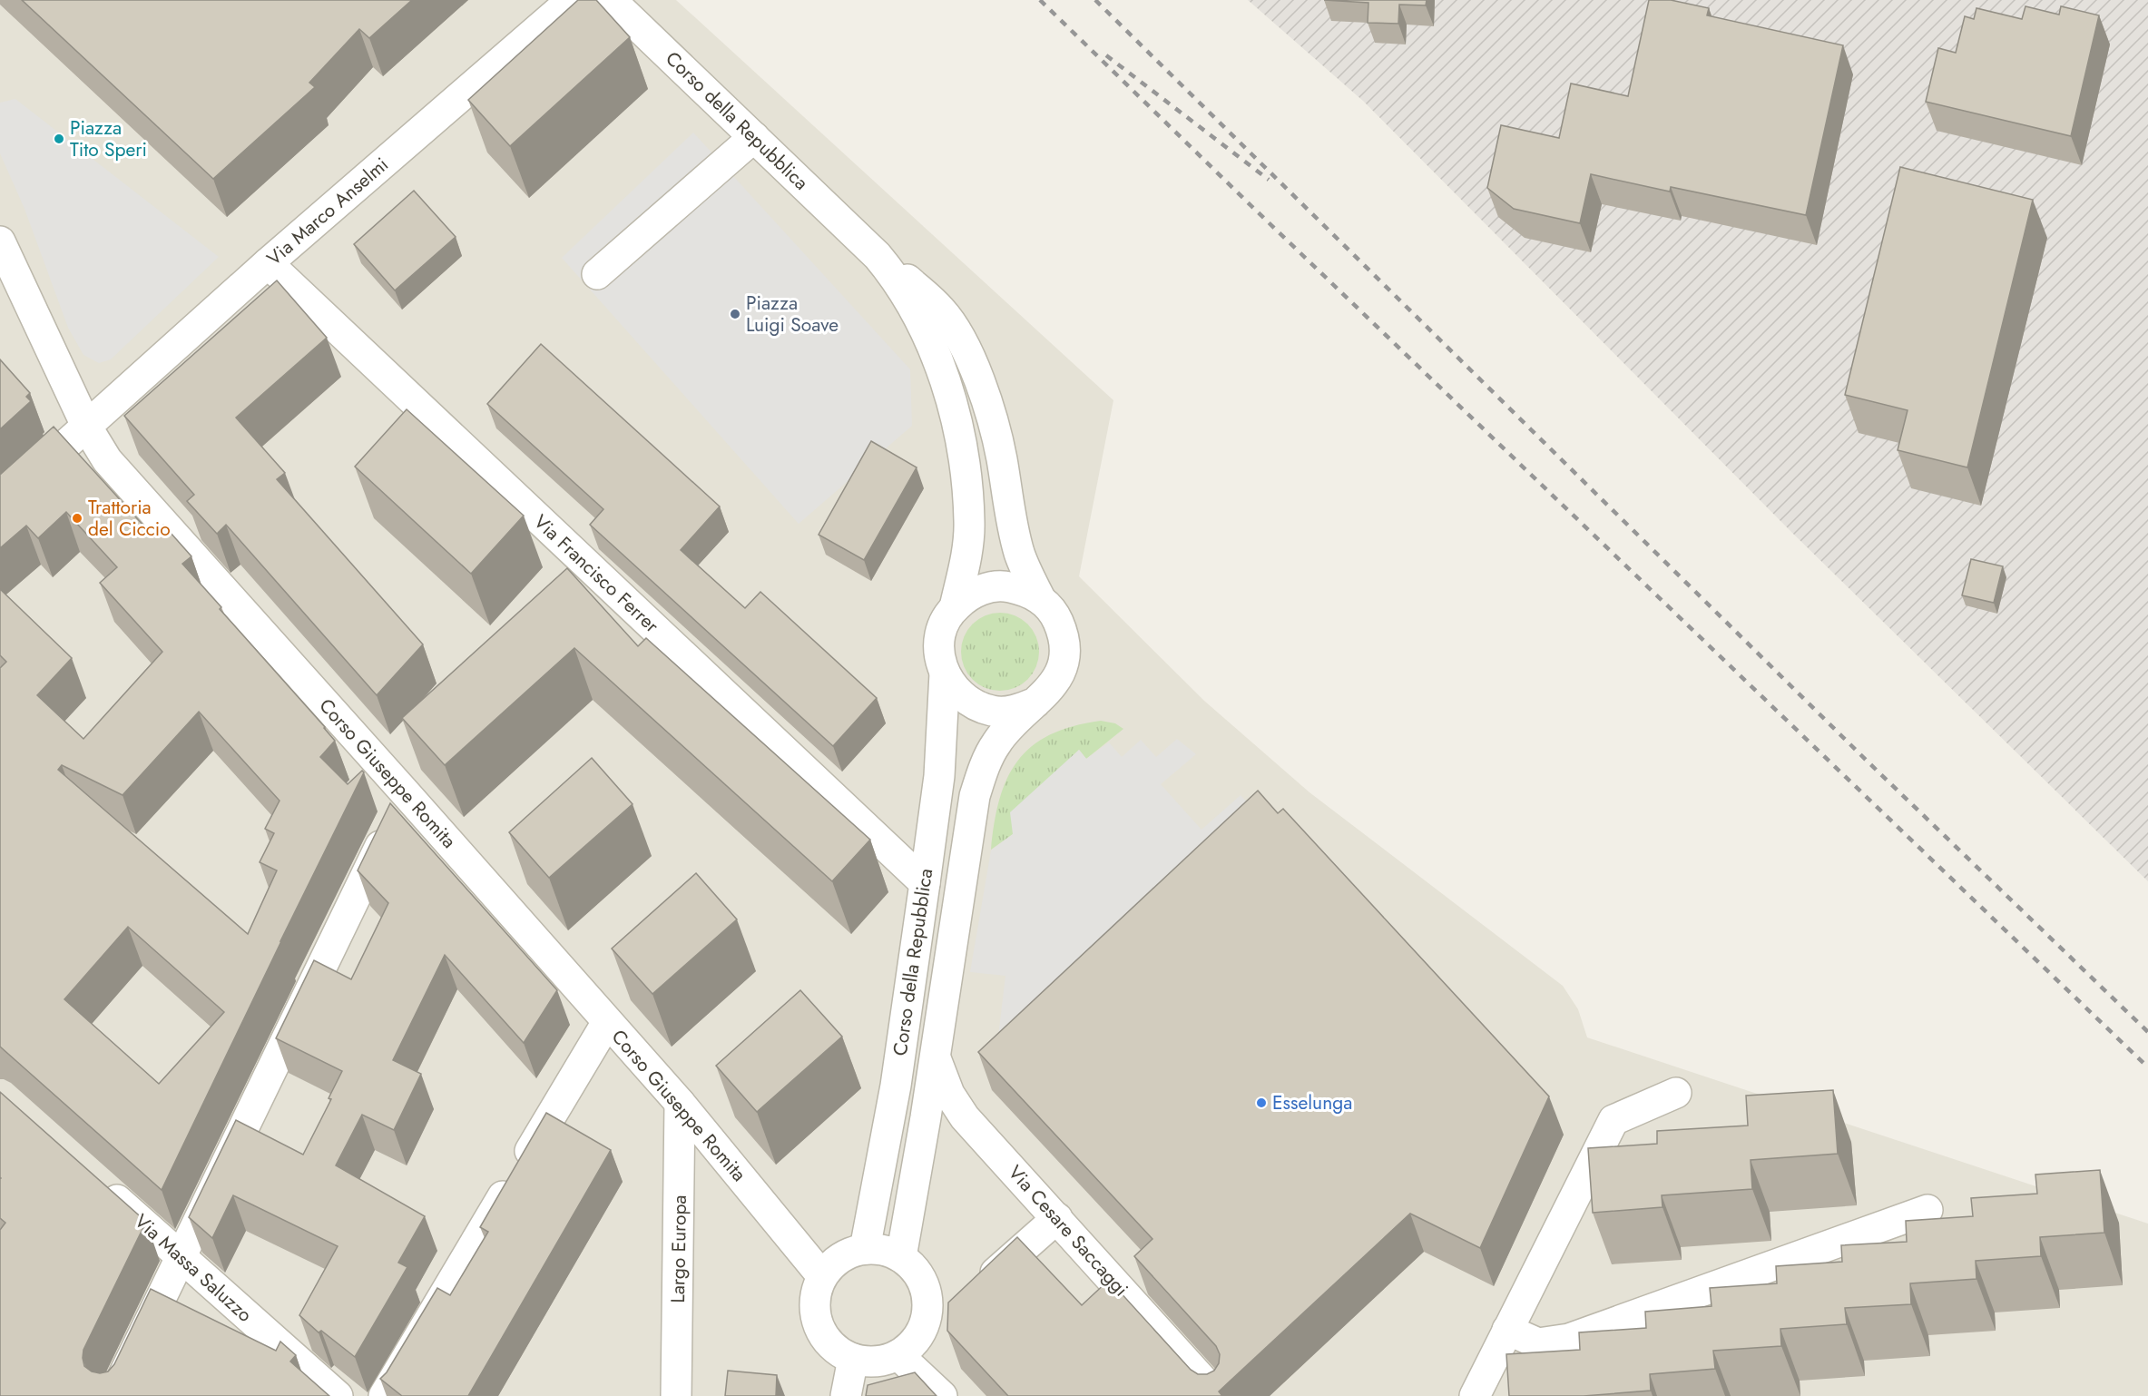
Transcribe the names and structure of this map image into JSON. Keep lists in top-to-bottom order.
{
  "streets": {
    "street": [
      "Corso della Repubblica",
      "Via Marco Anselmi",
      "Via Francisco Ferrer",
      "Corso Giuseppe Romita",
      "Via Cesare Saccaggi",
      "Largo Europa",
      "Via Massa Saluzzo"
    ]
  },
  "crossings": [
    ["Corso della Repubblica", "Via Francisco Ferrer"],
    ["Corso della Repubblica", "Corso Giuseppe Romita"],
    ["Corso della Repubblica", "Via Cesare Saccaggi"],
    ["Via Marco Anselmi", "Via Francisco Ferrer"],
    ["Via Marco Anselmi", "Corso Giuseppe Romita"],
    ["Corso Giuseppe Romita", "Largo Europa"]
  ],
  "places": [
    "Piazza Tito Speri",
    "Piazza Luigi Soave",
    "Trattoria del Ciccio",
    "Esselunga"
  ]
}
